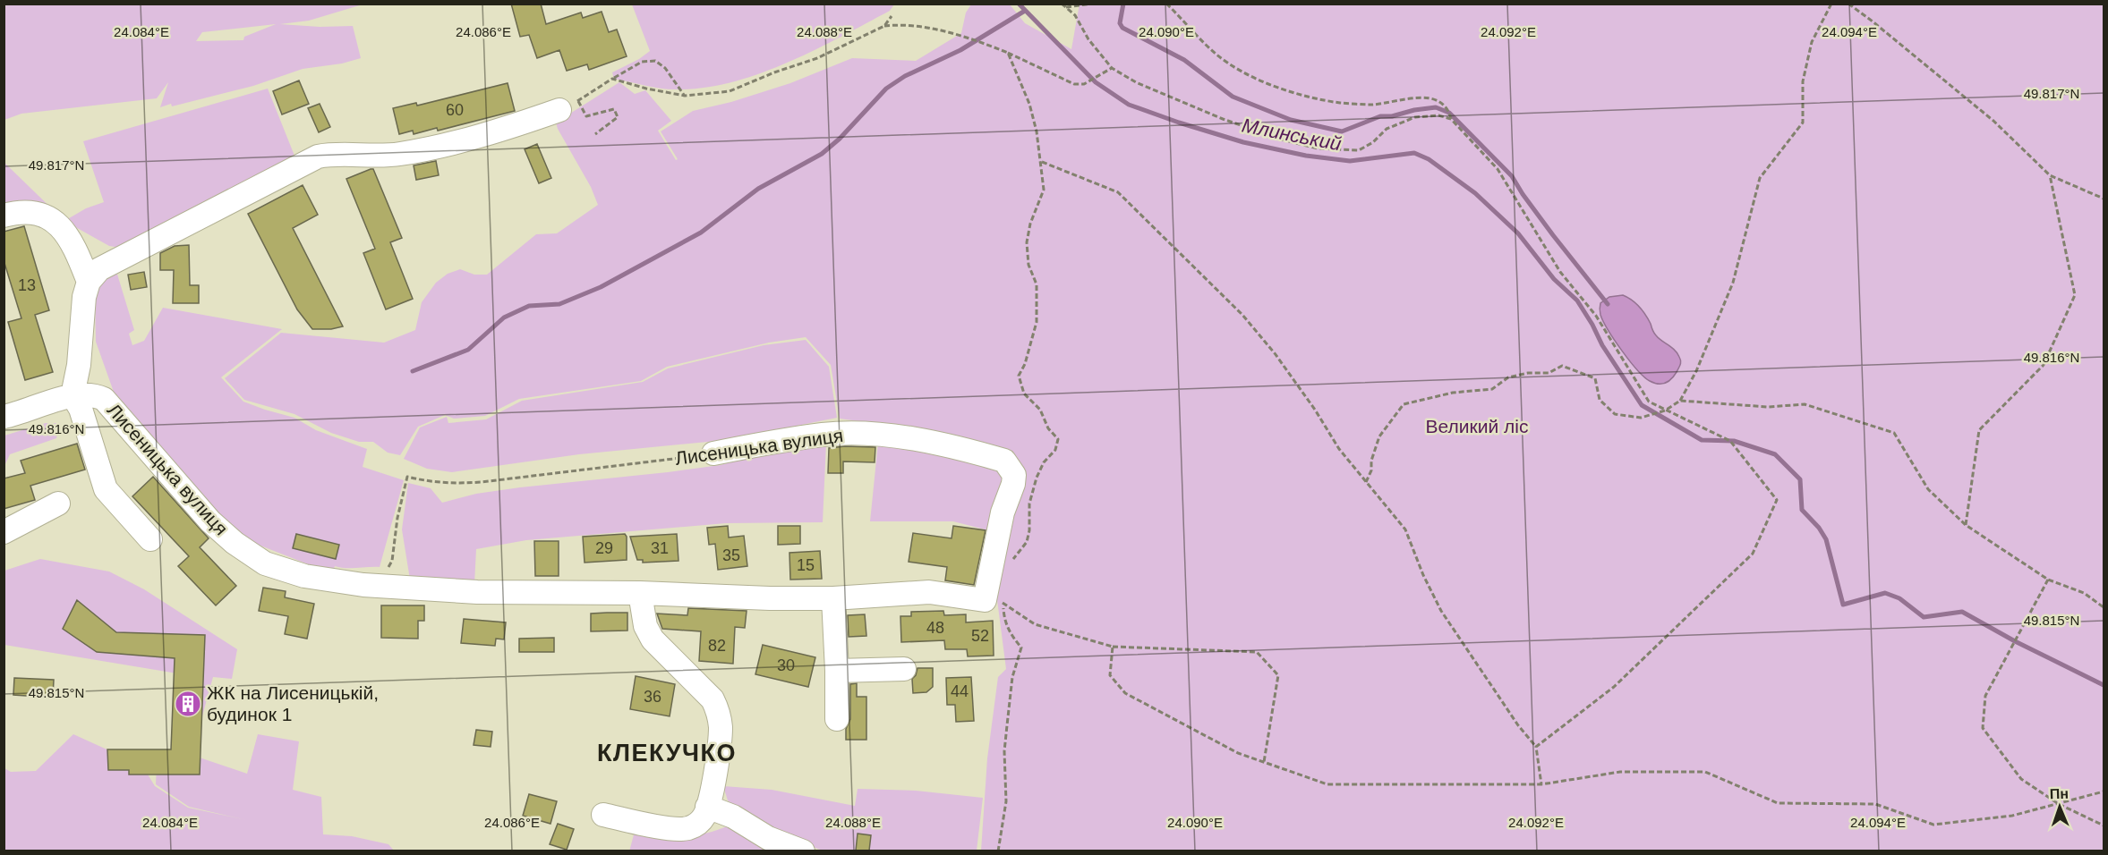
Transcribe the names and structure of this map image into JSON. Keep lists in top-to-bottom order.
{
  "streets": {
    "street": ["Лисеницька вулиця"]
  },
  "districts": ["КЛЕКУЧКО"],
  "water": ["Млинський"],
  "parks": ["Великий ліс"],
  "places": {
    "building": ["ЖК на Лисеницькій, будинок 1"]
  },
  "house_numbers": [
    "60",
    "13",
    "29",
    "31",
    "35",
    "15",
    "48",
    "52",
    "82",
    "30",
    "44",
    "36"
  ],
  "north": "top",
  "coordinates": [
    "24.084°E",
    "24.086°E",
    "24.088°E",
    "24.090°E",
    "24.092°E",
    "24.094°E",
    "49.817°N",
    "49.816°N",
    "49.815°N"
  ]
}
